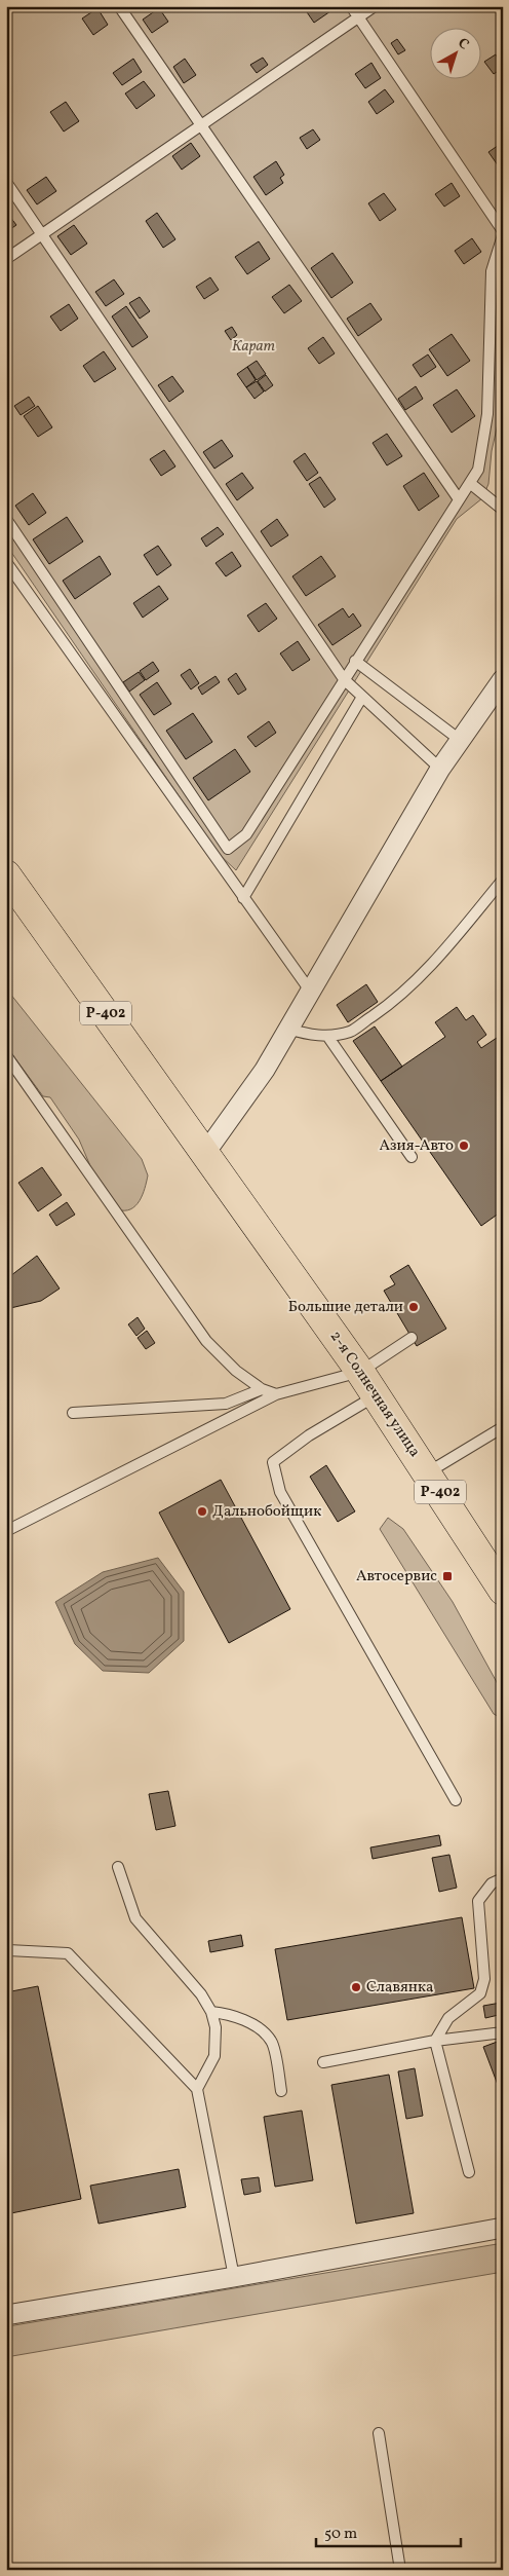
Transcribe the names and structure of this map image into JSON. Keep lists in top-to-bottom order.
{
  "streets": {
    "main road": ["Р-402", "2-я Солнечная улица"]
  },
  "crossings": [
    ["Р-402", "2-я Солнечная улица"]
  ],
  "parks": ["Карат"],
  "places": {
    "other": [
      "Азия-Авто",
      "Большие детали",
      "Дальнобойщик",
      "Славянка"
    ],
    "transit": ["Автосервис"]
  },
  "scale_bar": "50 m",
  "north": "top right"
}
